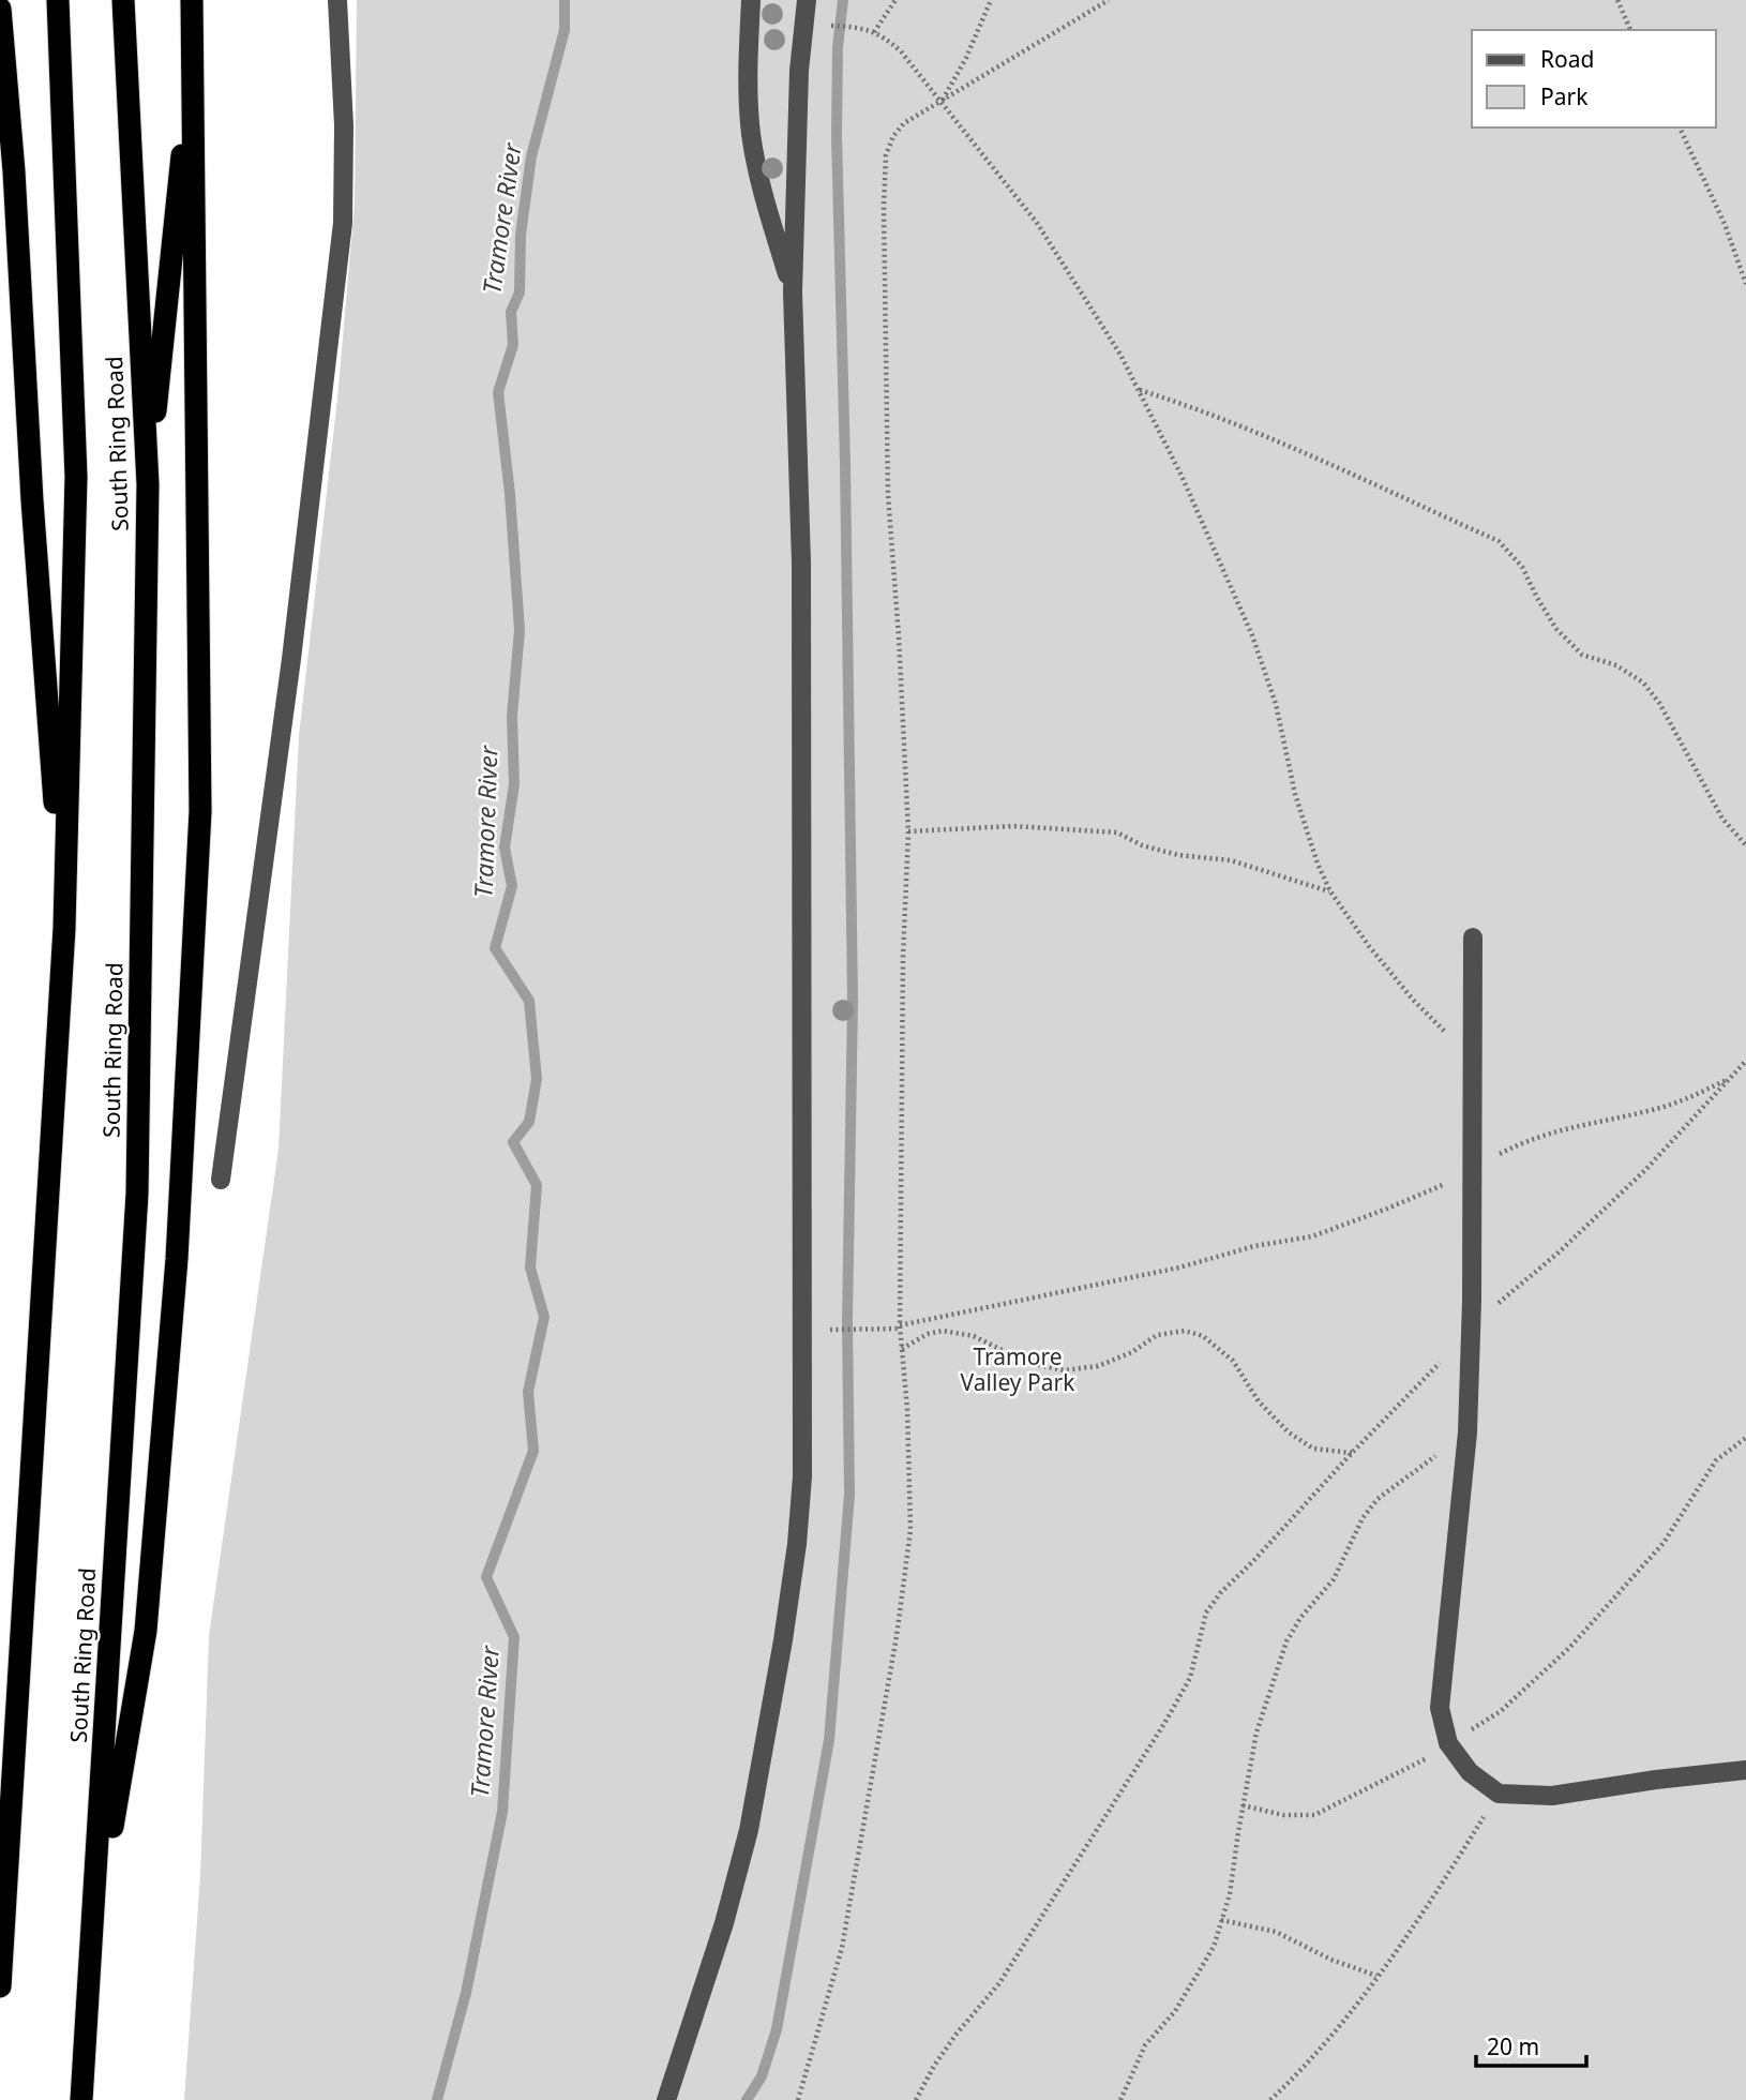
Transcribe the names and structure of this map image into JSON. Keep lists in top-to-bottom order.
{
  "streets": {
    "highway": ["South Ring Road"]
  },
  "water": ["Tramore River"],
  "parks": ["Tramore Valley Park"],
  "legend": ["Road", "Park"],
  "scale_bar": "20 m"
}
